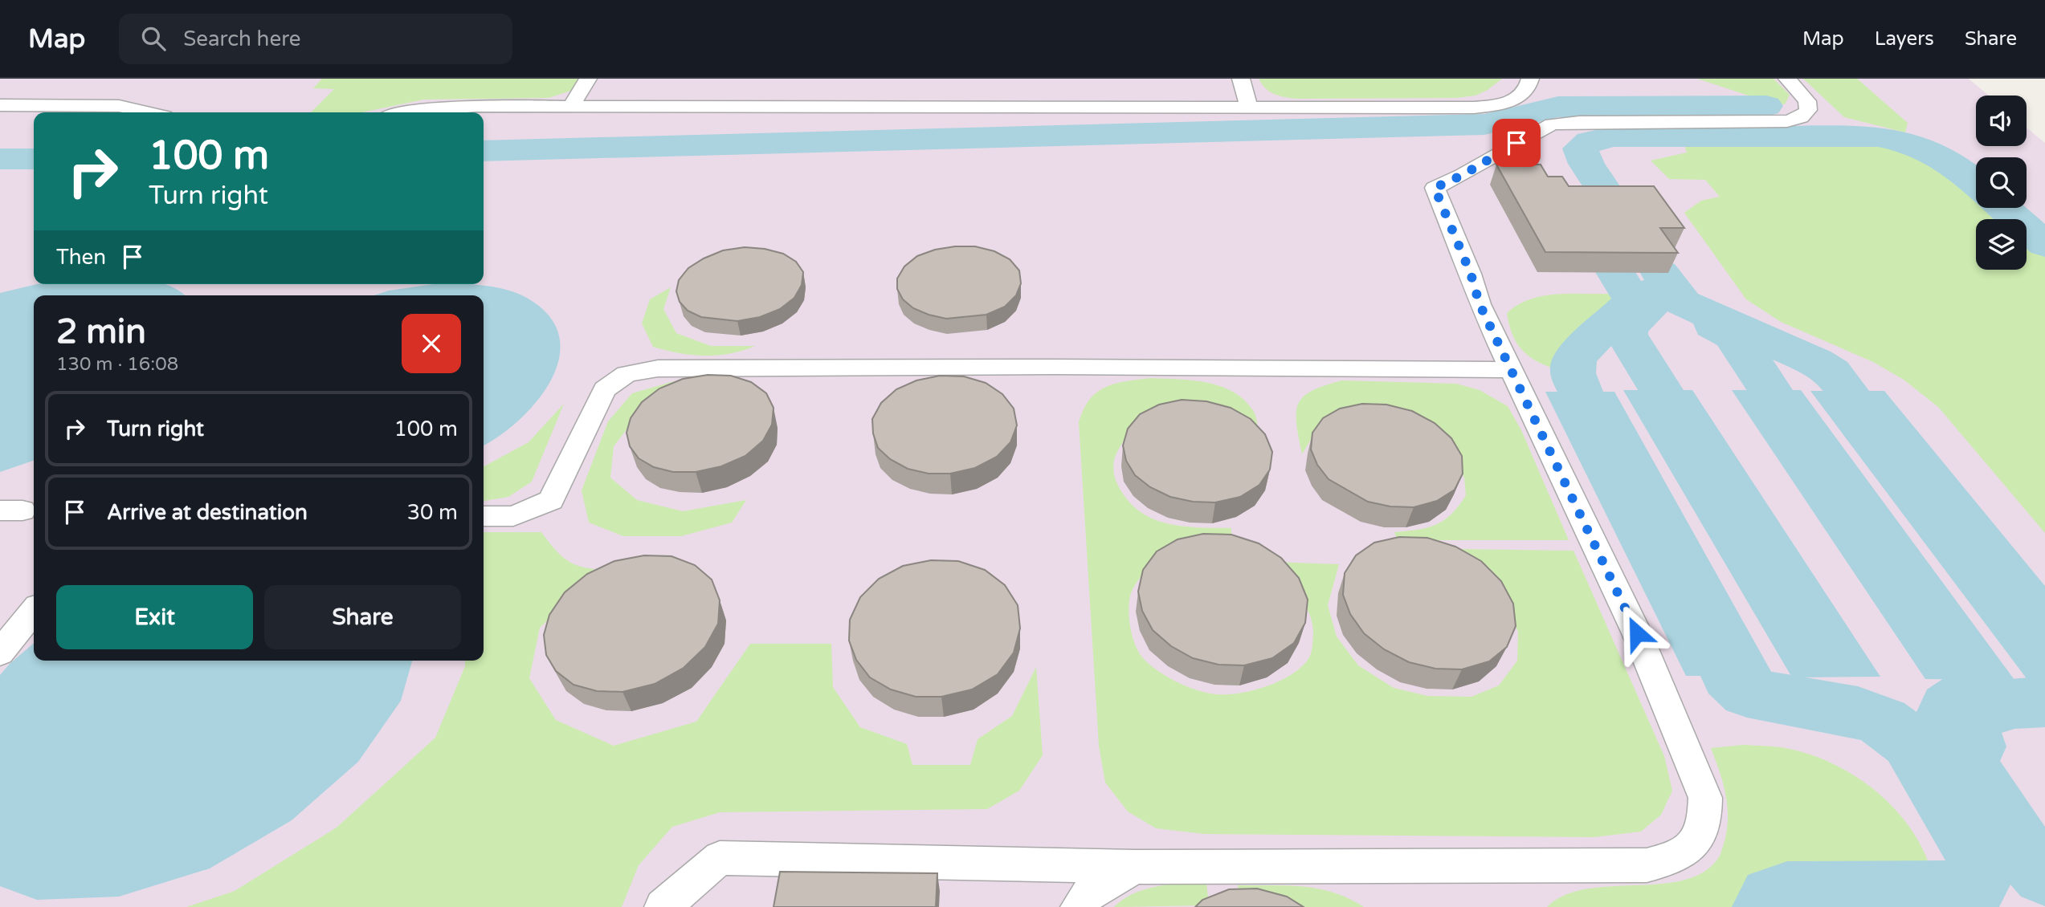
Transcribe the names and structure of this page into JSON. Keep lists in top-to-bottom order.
{
  "page": {
    "header": "Map",
    "search": "Search here",
    "nav": ["Map", "Layers", "Share"],
    "turn": ["100 m", "Turn right"],
    "then": "Then",
    "heading": ["2 min", "130 m · 16:08"],
    "list": [
      {
        "name": "Turn right",
        "value": "100 m"
      },
      {
        "name": "Arrive at destination",
        "value": "30 m"
      }
    ],
    "buttons": ["Exit", "Share"]
  }
}
